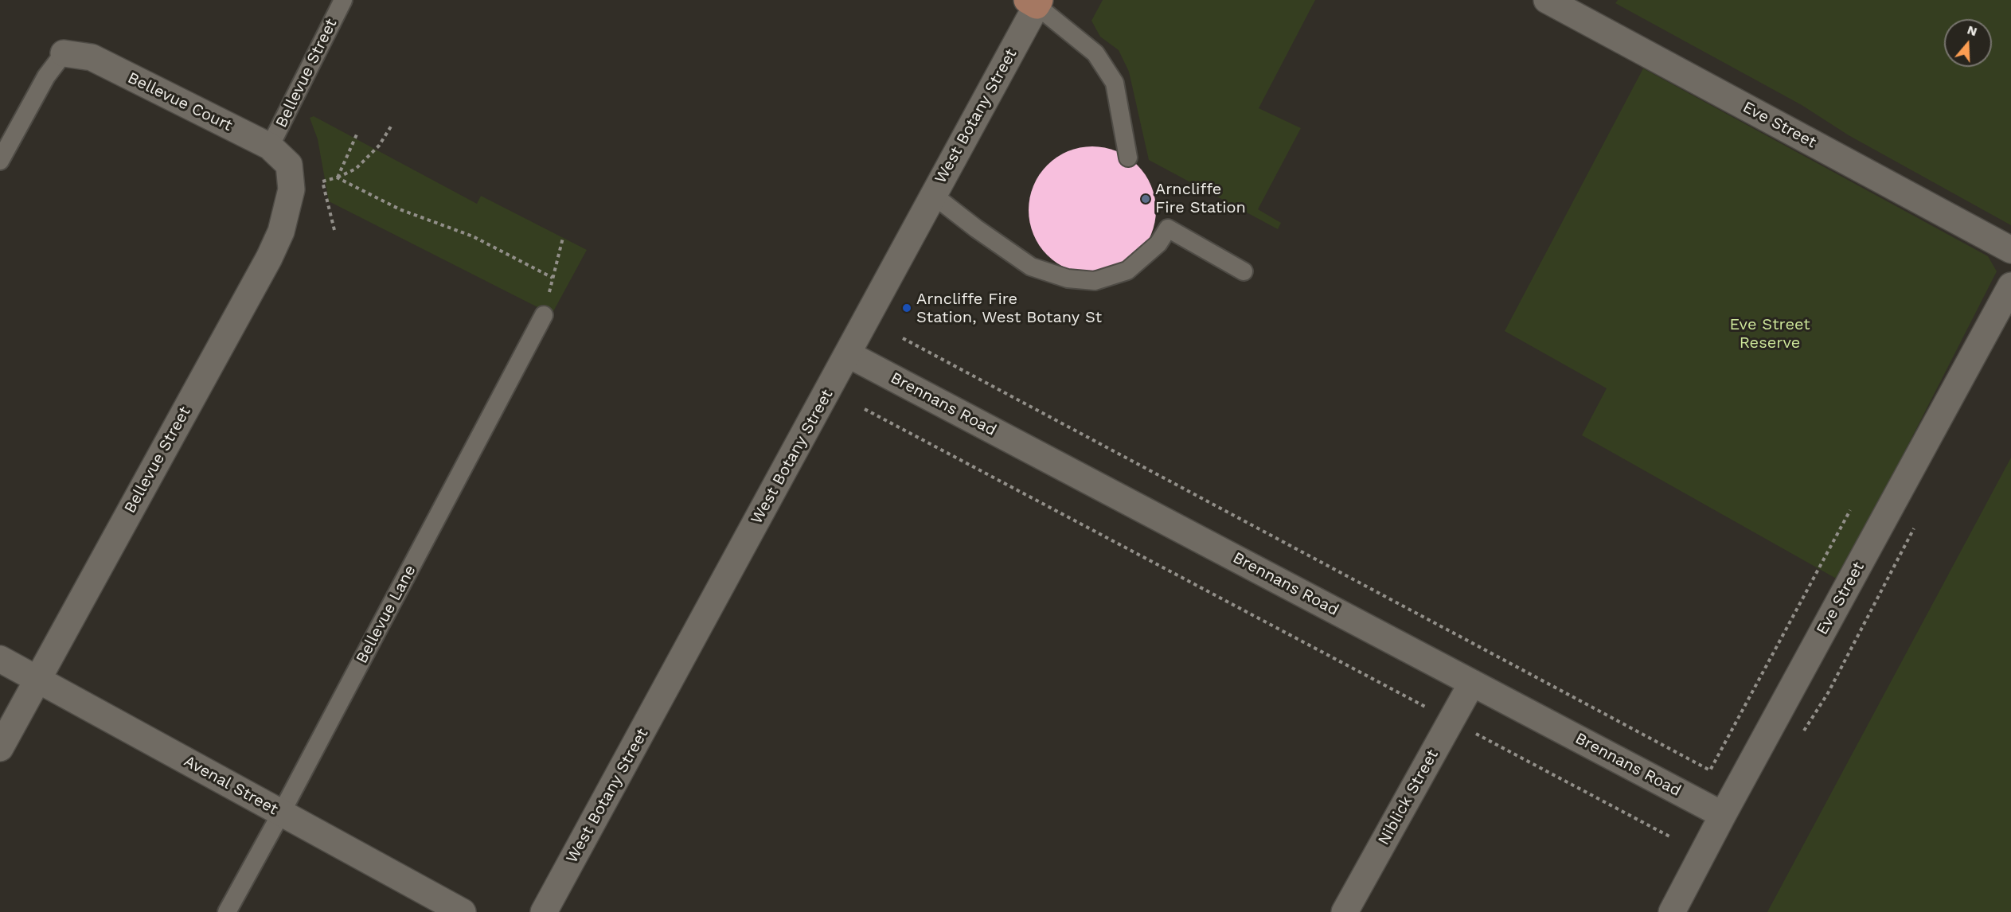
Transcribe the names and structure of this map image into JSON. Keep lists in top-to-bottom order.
{
  "streets": {
    "street": [
      "Bellevue Street",
      "Bellevue Court",
      "West Botany Street",
      "Eve Street",
      "Brennans Road",
      "Avenal Street",
      "Niblick Street"
    ],
    "lane": ["Bellevue Lane"]
  },
  "crossings": [
    ["Bellevue Street", "Bellevue Court"],
    ["Bellevue Street", "Avenal Street"],
    ["West Botany Street", "Brennans Road"],
    ["Eve Street", "Brennans Road"],
    ["Brennans Road", "Niblick Street"],
    ["Bellevue Lane", "Avenal Street"]
  ],
  "parks": ["Eve Street Reserve"],
  "places": ["Arncliffe Fire Station", "Arncliffe Fire Station, West Botany St"],
  "north": "top"
}
